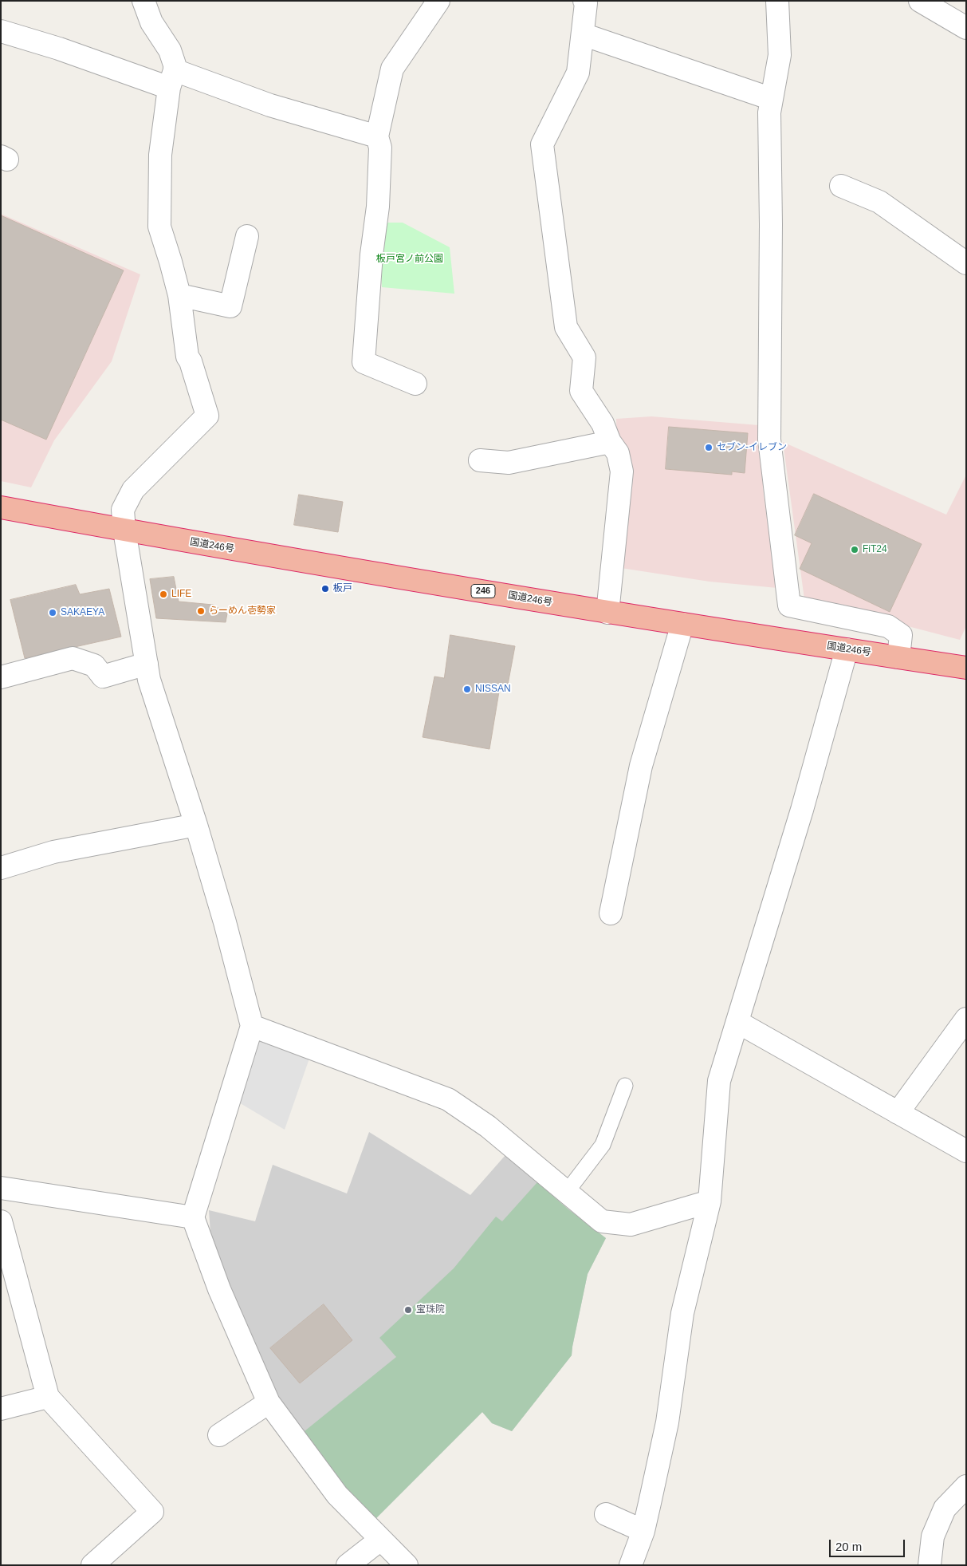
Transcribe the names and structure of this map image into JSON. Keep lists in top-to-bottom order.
{
  "streets": {
    "highway": ["国道246号", "246"]
  },
  "parks": ["板戸宮ノ前公園"],
  "places": [
    "セブン-イレブン",
    "FiT24",
    "板戸",
    "LIFE",
    "らーめん壱勢家",
    "SAKAEYA",
    "NISSAN",
    "宝珠院"
  ],
  "scale_bar": "20 m"
}
